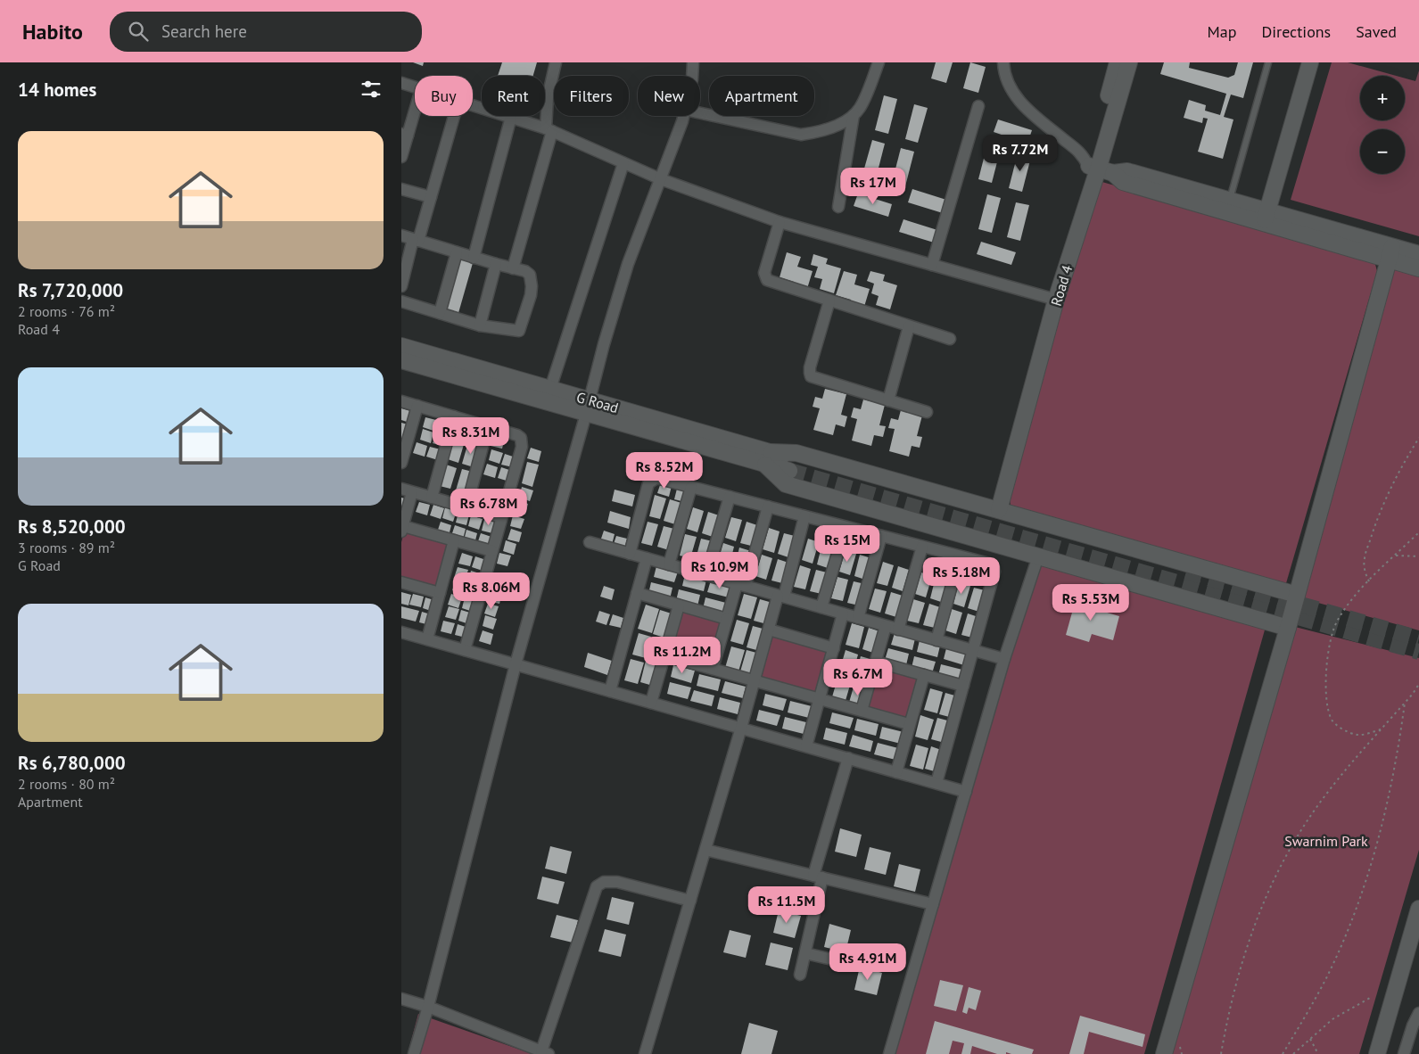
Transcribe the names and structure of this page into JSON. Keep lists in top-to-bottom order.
{
  "streets": {
    "street": ["Road 4", "G Road"]
  },
  "parks": ["Swarnim Park"],
  "page": {
    "header": "Habito",
    "search": "Search here",
    "nav": ["Map", "Directions", "Saved"],
    "heading": "14 homes",
    "map_buttons": ["+", "−"],
    "chip": [
      "Buy",
      "Rent",
      "Filters",
      "New",
      "Apartment"
    ],
    "list": [
      {
        "name": "Rs 7,720,000",
        "note": "2 rooms · 76 m² · Road 4"
      },
      {
        "name": "Rs 8,520,000",
        "note": "3 rooms · 89 m² · G Road"
      },
      {
        "name": "Rs 6,780,000",
        "note": "2 rooms · 80 m² · Apartment"
      }
    ],
    "price": [
      "Rs 7.72M",
      "Rs 17M",
      "Rs 8.31M",
      "Rs 8.52M",
      "Rs 6.78M",
      "Rs 15M",
      "Rs 10.9M",
      "Rs 5.18M",
      "Rs 8.06M",
      "Rs 5.53M",
      "Rs 11.2M",
      "Rs 6.7M",
      "Rs 11.5M",
      "Rs 4.91M"
    ]
  }
}
